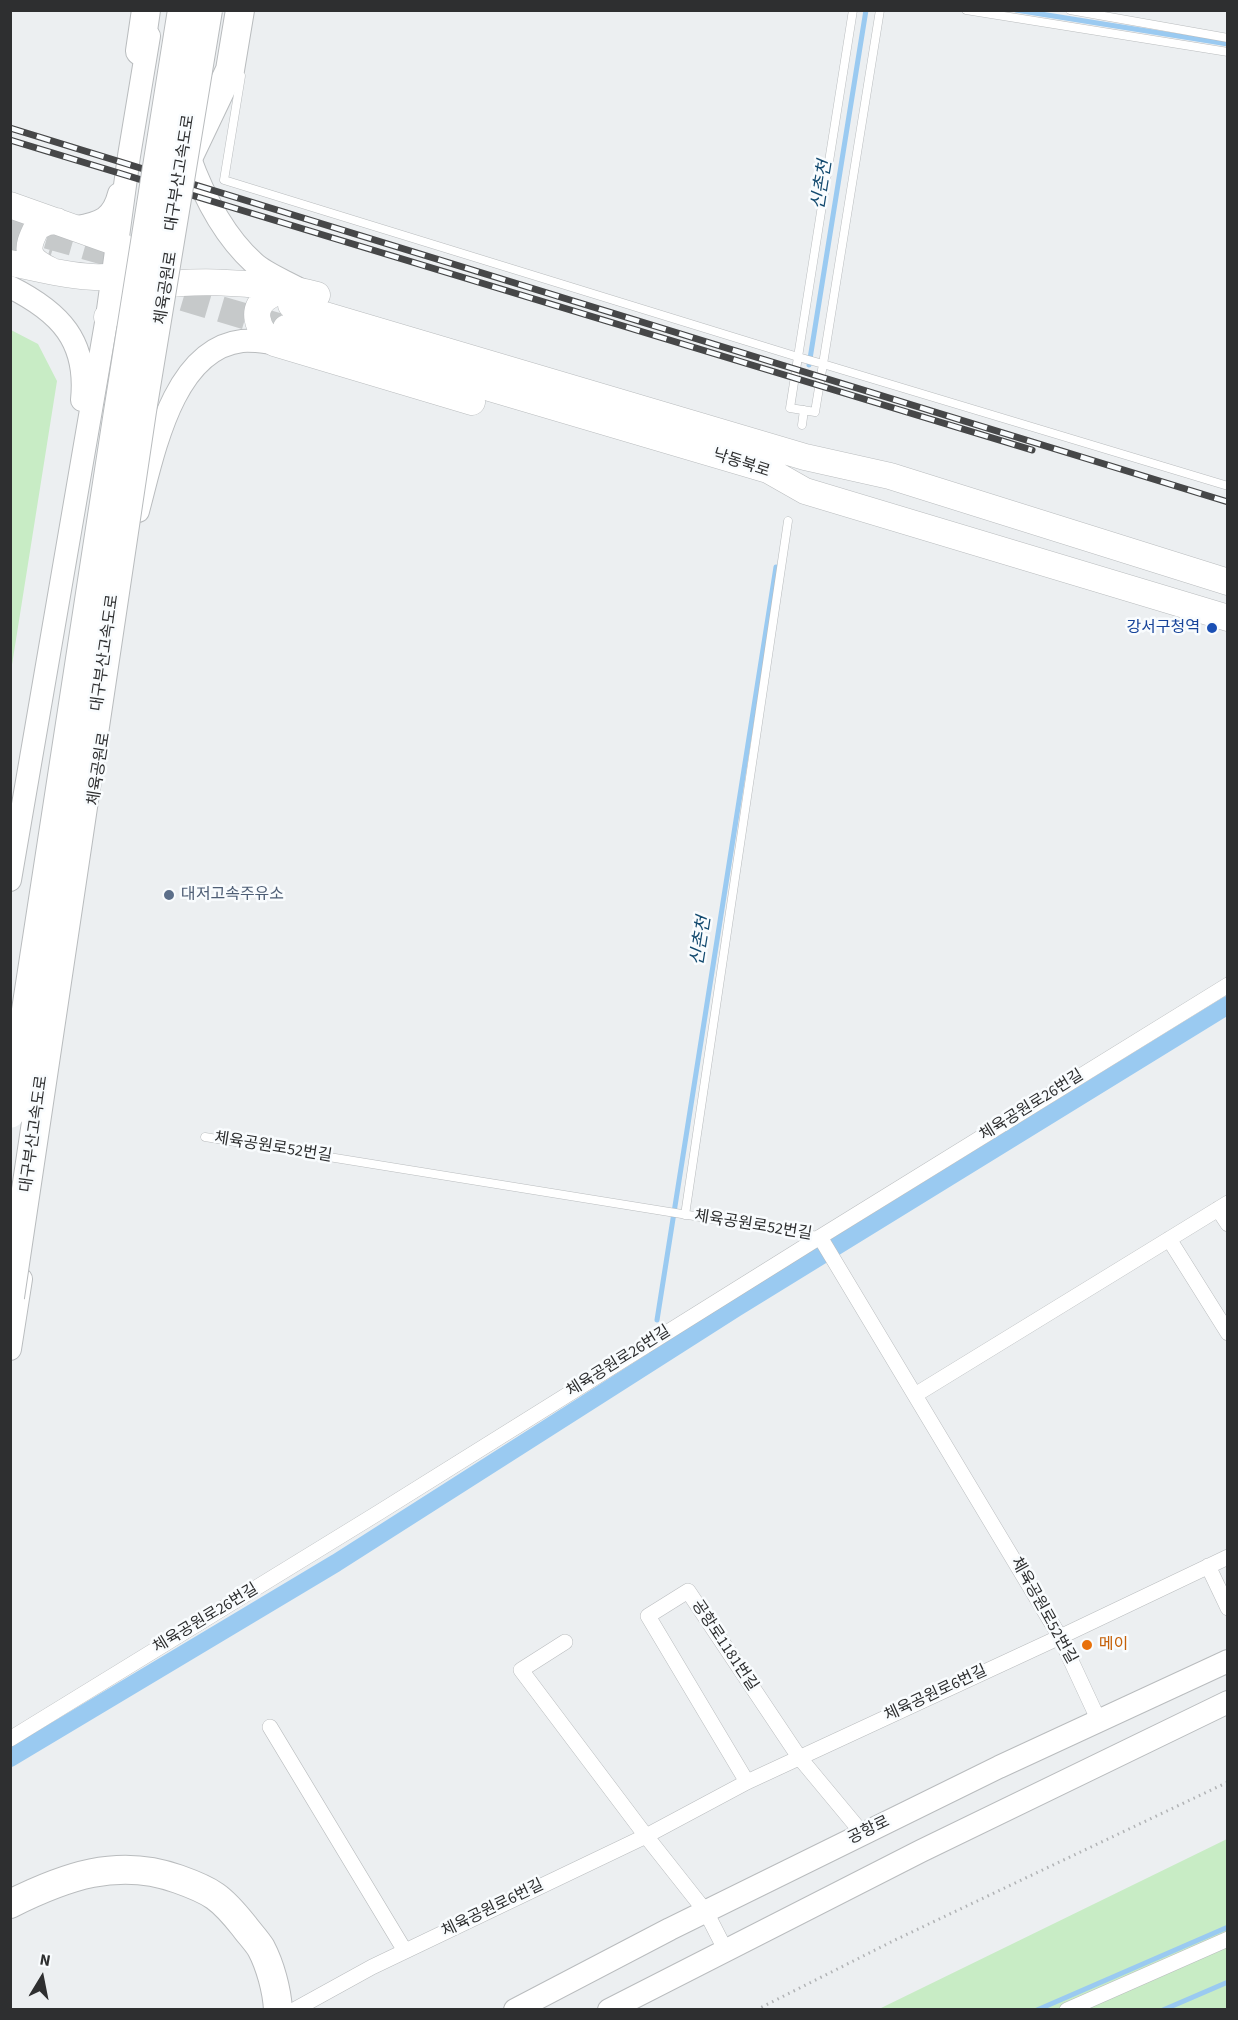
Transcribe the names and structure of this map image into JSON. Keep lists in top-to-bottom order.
{
  "streets": {
    "highway": ["대구부산고속도로"],
    "main road": ["체육공원로", "낙동북로", "공항로"],
    "street": [
      "체육공원로26번길",
      "체육공원로52번길",
      "공항로1181번길",
      "체육공원로6번길"
    ]
  },
  "crossings": [
    ["체육공원로26번길", "체육공원로52번길"],
    ["체육공원로52번길", "체육공원로6번길"],
    ["체육공원로52번길", "공항로"],
    ["공항로1181번길", "체육공원로6번길"],
    ["공항로1181번길", "공항로"]
  ],
  "water": ["신촌천"],
  "places": ["강서구청역", "대저고속주유소", "메이"],
  "north": "top"
}
